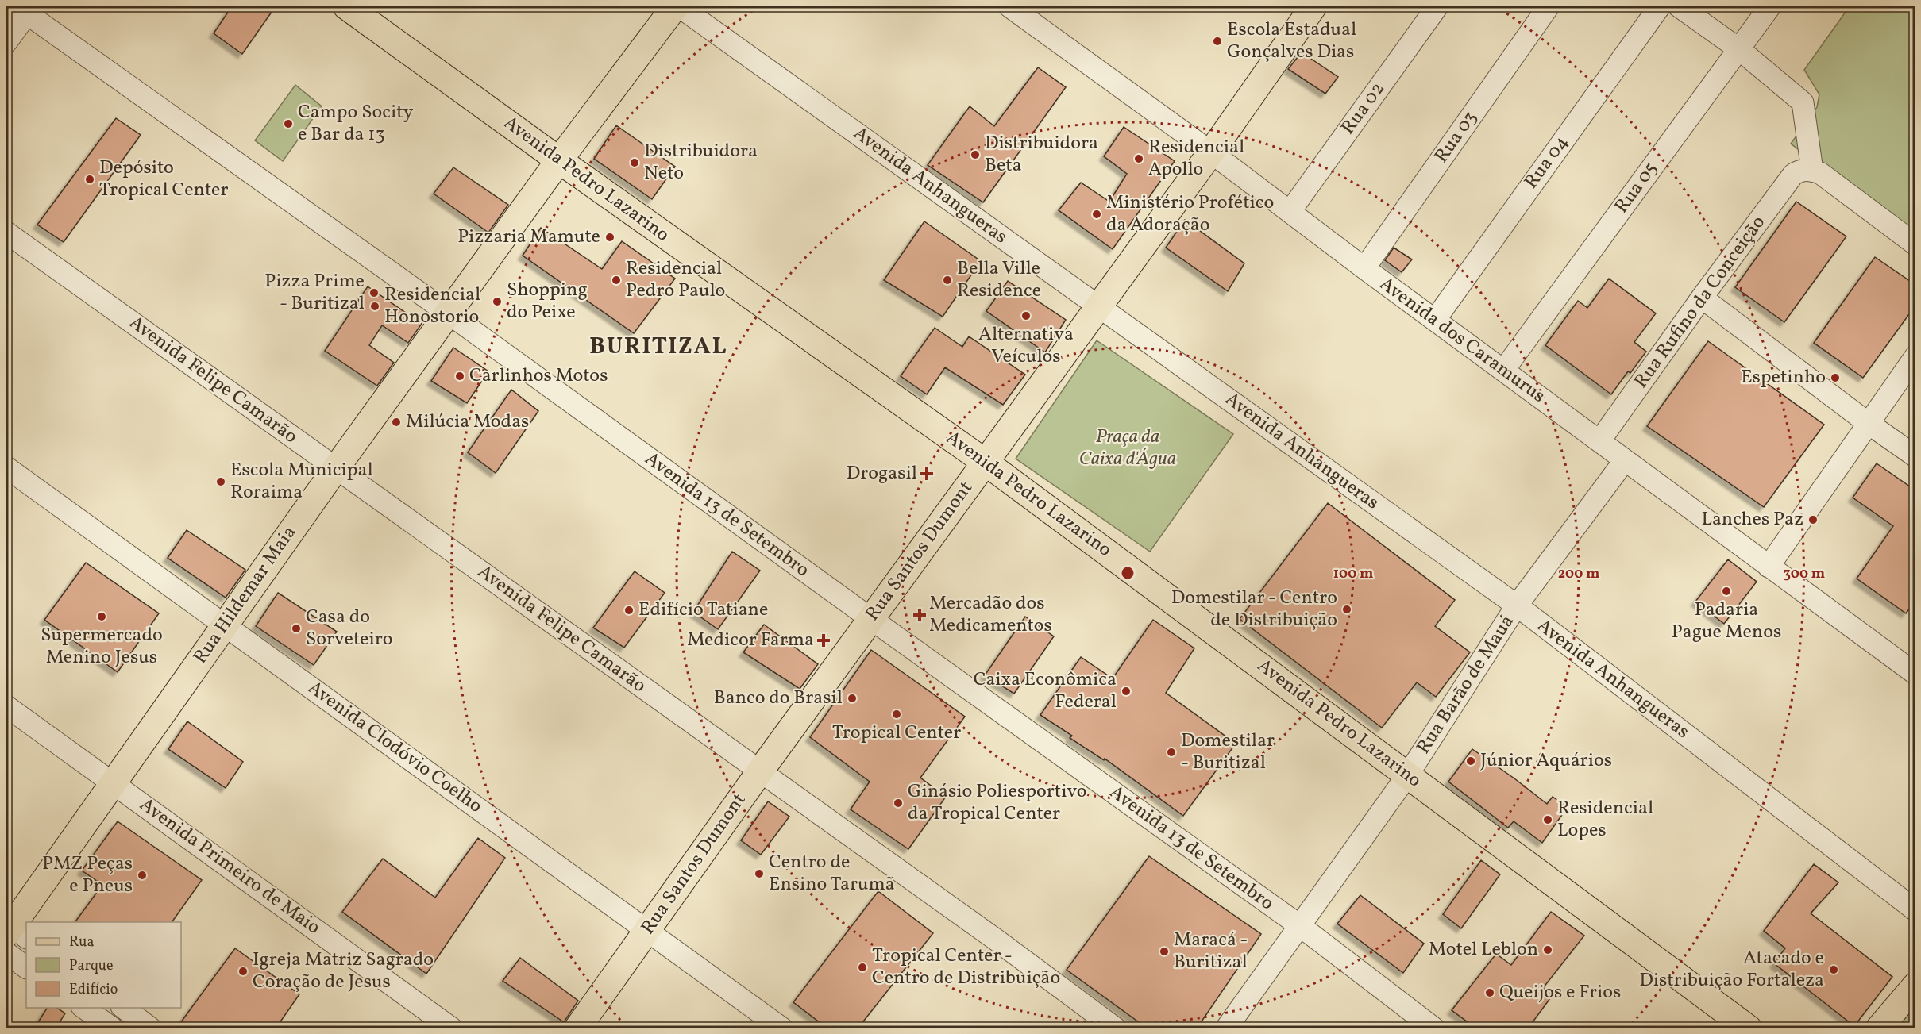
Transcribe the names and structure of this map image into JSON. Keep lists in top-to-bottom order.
{
  "streets": {
    "main road": ["Avenida Pedro Lazarino", "Rua Santos Dumont", "Rua Hildemar Maia"],
    "street": [
      "Rua 02",
      "Rua 03",
      "Rua 04",
      "Avenida Anhangueras",
      "Rua 05",
      "Rua Rufino da Conceição",
      "Avenida dos Caramurus",
      "Avenida Felipe Camarão",
      "Avenida 13 de Setembro",
      "Rua Barão de Mauá",
      "Avenida Clodóvio Coelho",
      "Avenida Primeiro de Maio"
    ]
  },
  "crossings": [
    ["Rua 02", "Avenida dos Caramurus"],
    ["Rua 03", "Avenida dos Caramurus"],
    ["Rua 04", "Avenida dos Caramurus"],
    ["Avenida Pedro Lazarino", "Rua Santos Dumont"],
    ["Avenida Pedro Lazarino", "Rua Hildemar Maia"],
    ["Avenida Pedro Lazarino", "Rua Barão de Mauá"],
    ["Avenida Anhangueras", "Rua Santos Dumont"],
    ["Avenida Anhangueras", "Rua Barão de Mauá"],
    ["Rua 05", "Avenida dos Caramurus"],
    ["Rua Rufino da Conceição", "Avenida dos Caramurus"],
    ["Avenida dos Caramurus", "Rua Santos Dumont"],
    ["Avenida dos Caramurus", "Rua Barão de Mauá"],
    ["Avenida Felipe Camarão", "Rua Santos Dumont"],
    ["Avenida Felipe Camarão", "Rua Hildemar Maia"],
    ["Avenida 13 de Setembro", "Rua Santos Dumont"],
    ["Avenida 13 de Setembro", "Rua Hildemar Maia"],
    ["Avenida 13 de Setembro", "Rua Barão de Mauá"],
    ["Rua Santos Dumont", "Avenida Clodóvio Coelho"],
    ["Rua Hildemar Maia", "Avenida Clodóvio Coelho"],
    ["Rua Hildemar Maia", "Avenida Primeiro de Maio"]
  ],
  "districts": ["BURITIZAL"],
  "parks": ["Praça da Caixa d'Água"],
  "places": {
    "other": [
      "Escola Estadual Gonçalves Dias",
      "Campo Socity e Bar da 13",
      "Distribuidora Beta",
      "Residencial Apollo",
      "Distribuidora Neto",
      "Depósito Tropical Center",
      "Ministério Profético da Adoração",
      "Pizzaria Mamute",
      "Residencial Pedro Paulo",
      "Bella Ville Residence",
      "Pizza Prime - Buritizal",
      "Shopping do Peixe",
      "Residencial Honostorio",
      "Alternativa Veículos",
      "Carlinhos Motos",
      "Espetinho",
      "Milúcia Modas",
      "Escola Municipal Roraima",
      "Lanches Paz",
      "Padaria Pague Menos",
      "Domestilar - Centro de Distribuição",
      "Edifício Tatiane",
      "Supermercado Menino Jesus",
      "Casa do Sorveteiro",
      "Caixa Econômica Federal",
      "Banco do Brasil",
      "Tropical Center",
      "Domestilar - Buritizal",
      "Júnior Aquários",
      "Ginásio Poliesportivo da Tropical Center",
      "Residencial Lopes",
      "Centro de Ensino Tarumã",
      "PMZ Peças e Pneus",
      "Motel Leblon",
      "Maracá - Buritizal",
      "Tropical Center - Centro de Distribuição",
      "Atacado e Distribuição Fortaleza",
      "Igreja Matriz Sagrado Coração de Jesus",
      "Queijos e Frios"
    ],
    "health": ["Drogasil", "Mercadão dos Medicamentos", "Medicor Farma"]
  },
  "legend": ["Rua", "Parque", "Edifício"],
  "rings": ["100 m", "200 m", "300 m"]
}
